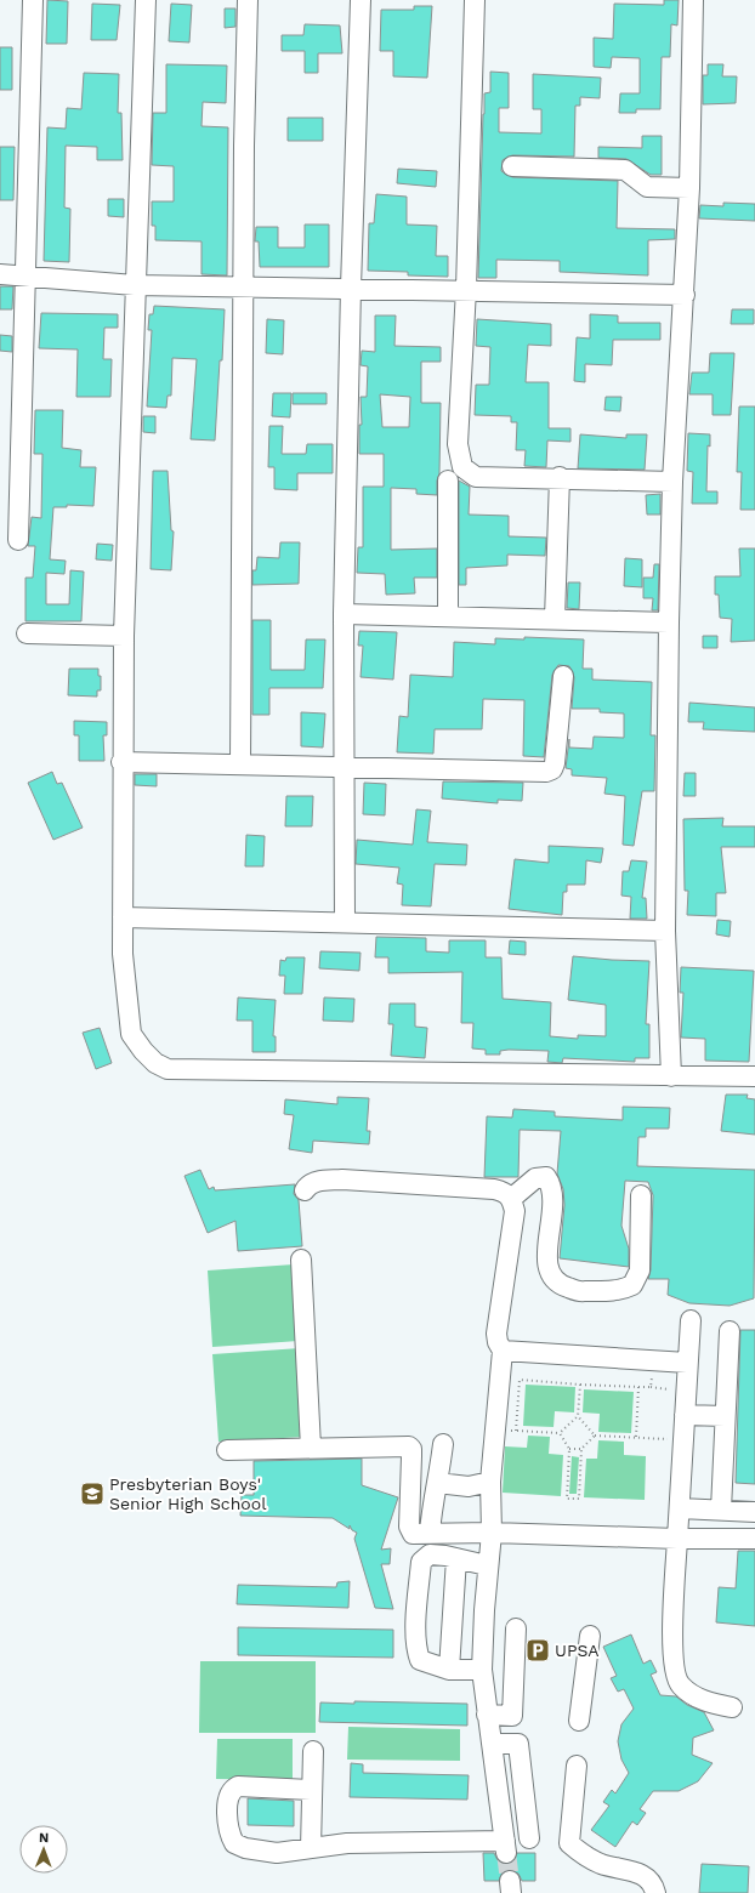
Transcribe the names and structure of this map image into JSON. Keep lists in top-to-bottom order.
{
  "places": {
    "school or university": ["Presbyterian Boys' Senior High School"],
    "parking": ["UPSA"]
  },
  "north": "top"
}
